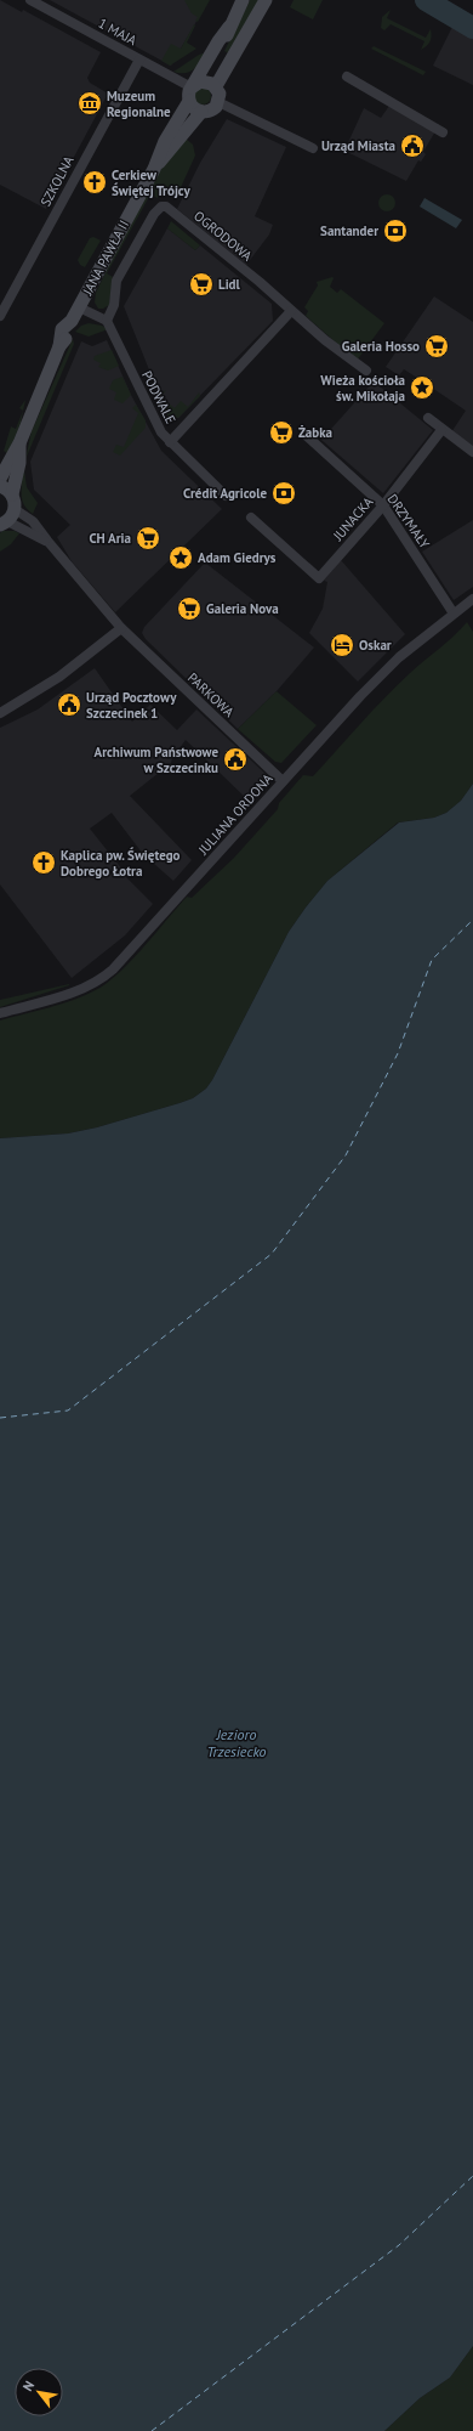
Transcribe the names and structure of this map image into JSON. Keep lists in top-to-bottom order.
{
  "streets": {
    "street": [
      "1 MAJA",
      "SZKOLNA",
      "OGRODOWA",
      "JANA PAWŁA II",
      "PODWALE",
      "JUNACKA",
      "DRZYMAŁY",
      "PARKOWA",
      "JULIANA ORDONA"
    ]
  },
  "crossings": [
    ["1 MAJA", "SZKOLNA"],
    ["1 MAJA", "JANA PAWŁA II"],
    ["OGRODOWA", "PODWALE"],
    ["JUNACKA", "DRZYMAŁY"],
    ["DRZYMAŁY", "JULIANA ORDONA"],
    ["PARKOWA", "JULIANA ORDONA"]
  ],
  "water": ["Jezioro Trzesiecko"],
  "places": {
    "museum": ["Muzeum Regionalne"],
    "public building": ["Urząd Miasta", "Urząd Pocztowy Szczecinek 1", "Archiwum Państwowe w Szczecinku"],
    "church": ["Cerkiew Świętej Trójcy", "Kaplica pw. Świętego Dobrego Łotra"],
    "bank": ["Santander", "Crédit Agricole"],
    "supermarket": [
      "Lidl",
      "Galeria Hosso",
      "Żabka",
      "CH Aria",
      "Galeria Nova"
    ],
    "place": ["Wieża kościoła św. Mikołaja", "Adam Giedrys"],
    "hotel": ["Oskar"]
  },
  "north": "top left"
}
